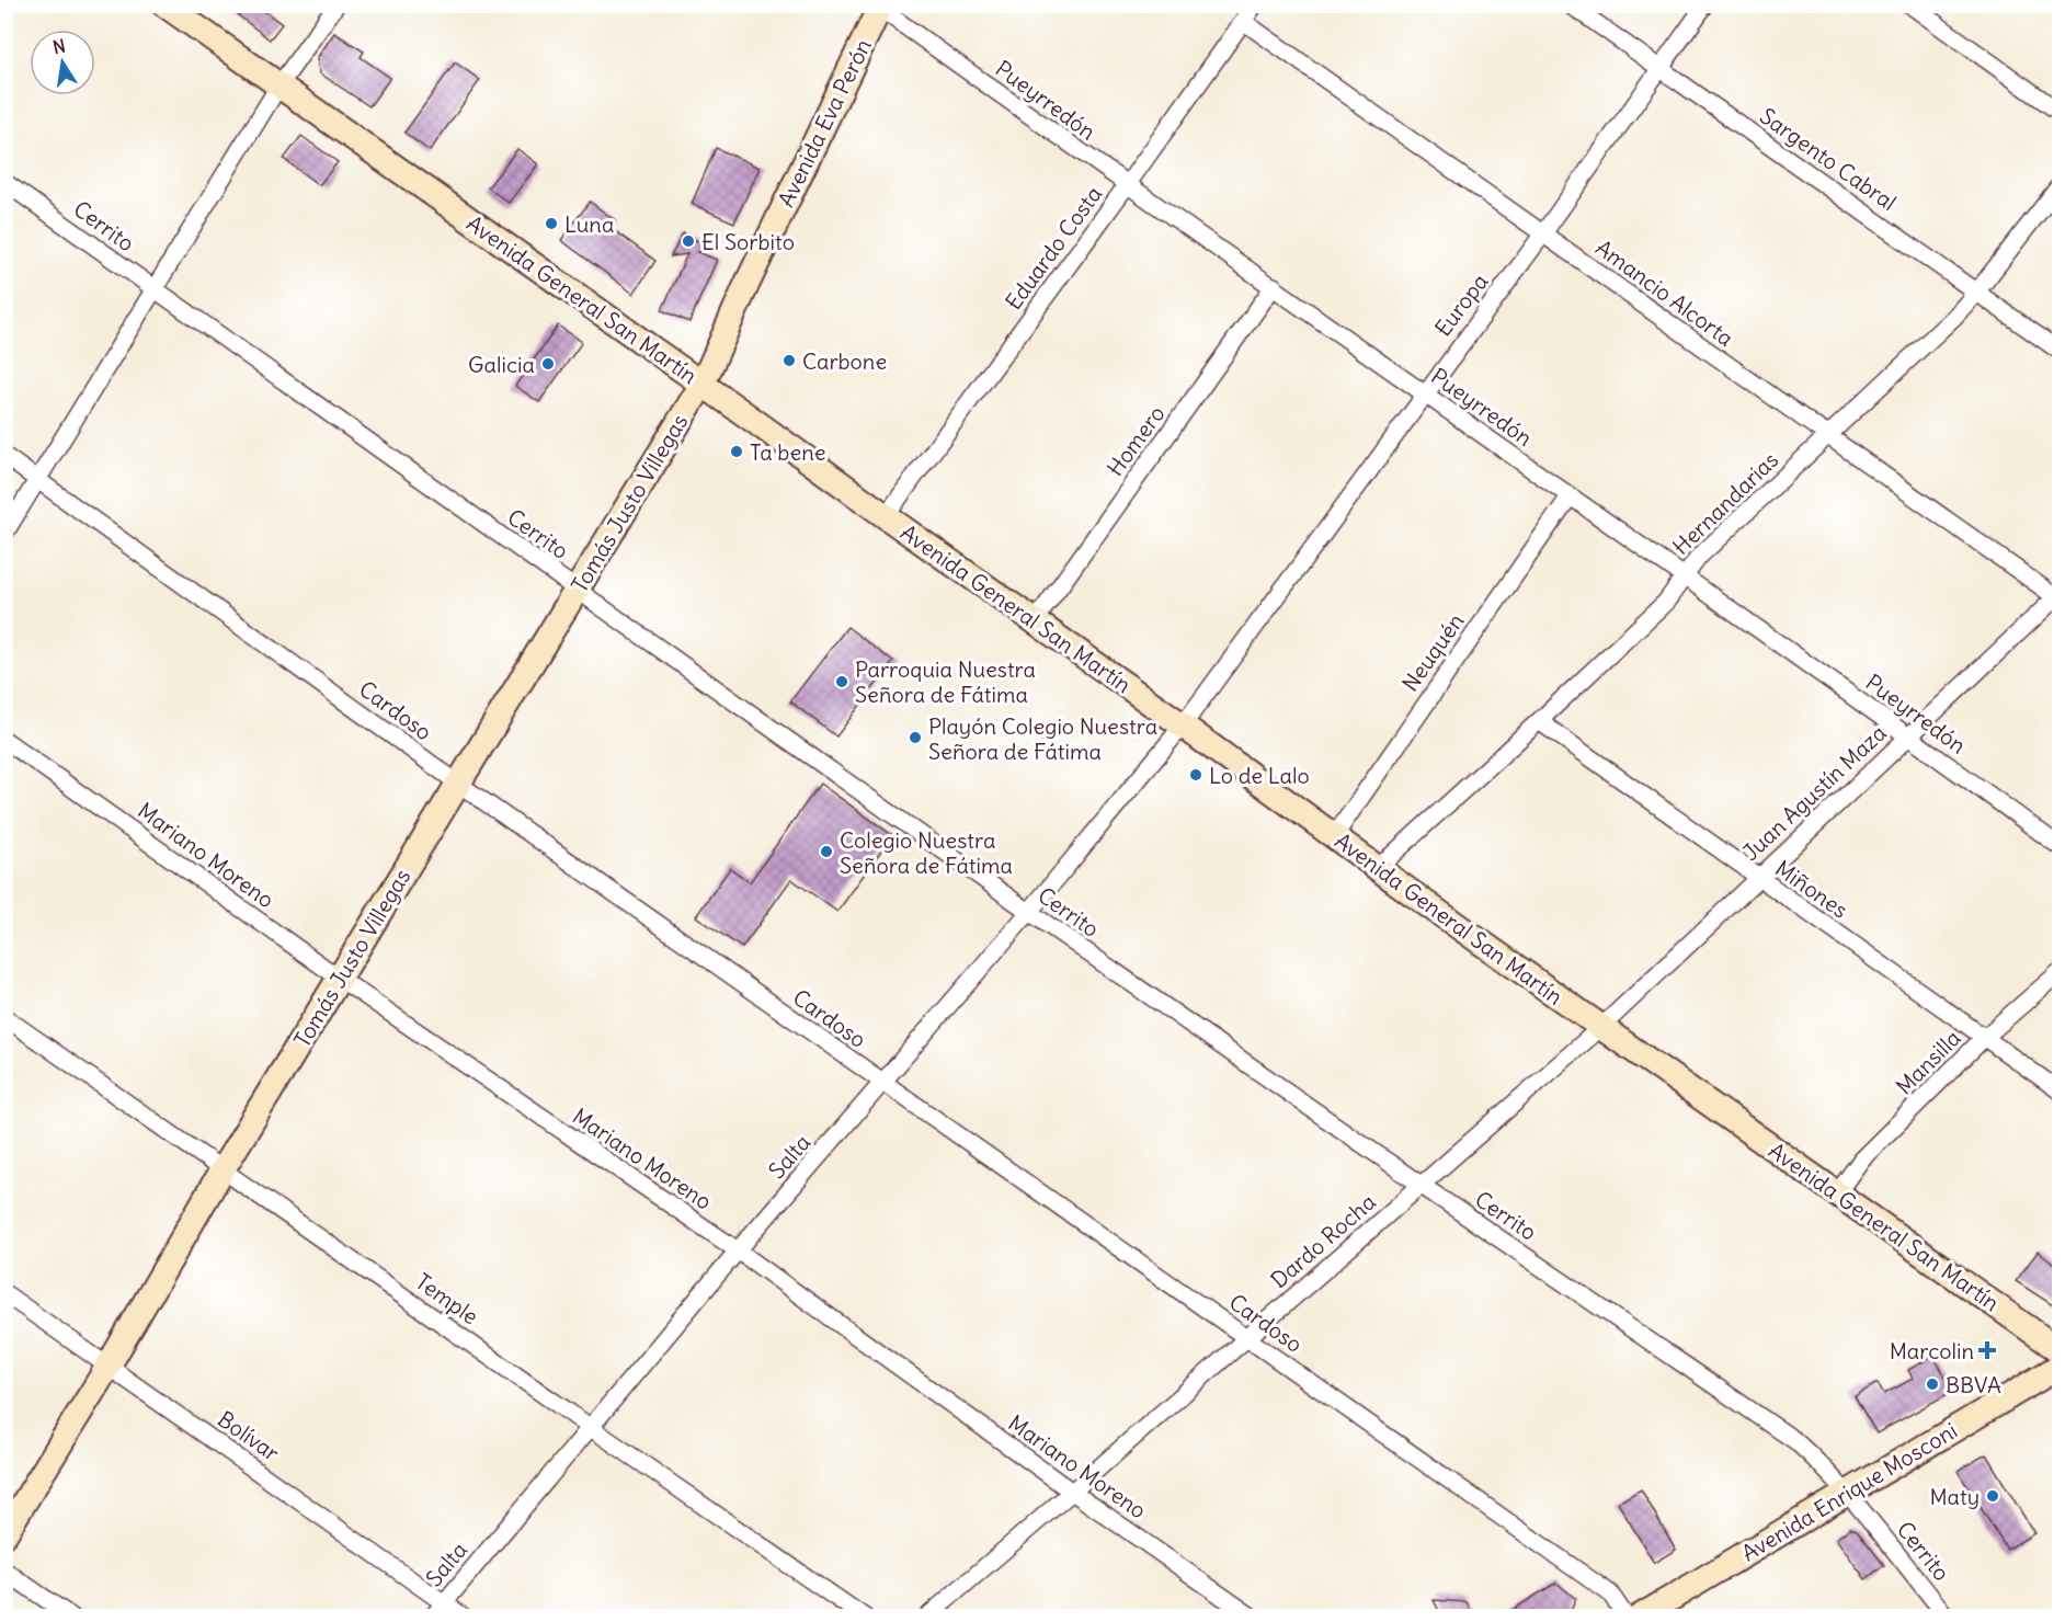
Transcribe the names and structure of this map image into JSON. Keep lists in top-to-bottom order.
{
  "streets": {
    "main road": [
      "Avenida Eva Perón",
      "Avenida General San Martín",
      "Tomás Justo Villegas",
      "Avenida Enrique Mosconi"
    ],
    "street": [
      "Pueyrredón",
      "Sargento Cabral",
      "Cerrito",
      "Eduardo Costa",
      "Amancio Alcorta",
      "Europa",
      "Homero",
      "Hernandarias",
      "Neuquén",
      "Cardoso",
      "Juan Agustín Maza",
      "Mariano Moreno",
      "Miñones",
      "Mansilla",
      "Salta",
      "Dardo Rocha",
      "Temple",
      "Bolívar"
    ]
  },
  "crossings": [
    ["Pueyrredón", "Avenida Eva Perón"],
    ["Pueyrredón", "Eduardo Costa"],
    ["Pueyrredón", "Europa"],
    ["Pueyrredón", "Homero"],
    ["Pueyrredón", "Hernandarias"],
    ["Pueyrredón", "Neuquén"],
    ["Pueyrredón", "Juan Agustín Maza"],
    ["Avenida Eva Perón", "Avenida General San Martín"],
    ["Avenida Eva Perón", "Tomás Justo Villegas"],
    ["Sargento Cabral", "Europa"],
    ["Sargento Cabral", "Hernandarias"],
    ["Cerrito", "Tomás Justo Villegas"],
    ["Cerrito", "Salta"],
    ["Cerrito", "Dardo Rocha"],
    ["Cerrito", "Avenida Enrique Mosconi"],
    ["Eduardo Costa", "Amancio Alcorta"],
    ["Eduardo Costa", "Avenida General San Martín"],
    ["Amancio Alcorta", "Europa"],
    ["Amancio Alcorta", "Hernandarias"],
    ["Amancio Alcorta", "Juan Agustín Maza"],
    ["Avenida General San Martín", "Europa"],
    ["Avenida General San Martín", "Homero"],
    ["Avenida General San Martín", "Tomás Justo Villegas"],
    ["Avenida General San Martín", "Hernandarias"],
    ["Avenida General San Martín", "Neuquén"],
    ["Avenida General San Martín", "Juan Agustín Maza"],
    ["Avenida General San Martín", "Mansilla"],
    ["Avenida General San Martín", "Salta"],
    ["Avenida General San Martín", "Dardo Rocha"],
    ["Europa", "Salta"],
    ["Tomás Justo Villegas", "Cardoso"],
    ["Tomás Justo Villegas", "Mariano Moreno"],
    ["Tomás Justo Villegas", "Temple"],
    ["Tomás Justo Villegas", "Bolívar"],
    ["Hernandarias", "Miñones"],
    ["Cardoso", "Salta"],
    ["Cardoso", "Dardo Rocha"],
    ["Juan Agustín Maza", "Miñones"],
    ["Juan Agustín Maza", "Dardo Rocha"],
    ["Mariano Moreno", "Salta"],
    ["Mariano Moreno", "Dardo Rocha"],
    ["Miñones", "Mansilla"],
    ["Salta", "Temple"],
    ["Salta", "Bolívar"]
  ],
  "places": {
    "other": [
      "Luna",
      "El Sorbito",
      "Carbone",
      "Galicia",
      "Ta bene",
      "Parroquia Nuestra Señora de Fátima",
      "Playón Colegio Nuestra Señora de Fátima",
      "Lo de Lalo",
      "Colegio Nuestra Señora de Fátima",
      "BBVA",
      "Maty"
    ],
    "health": ["Marcolin"]
  },
  "north": "top"
}
